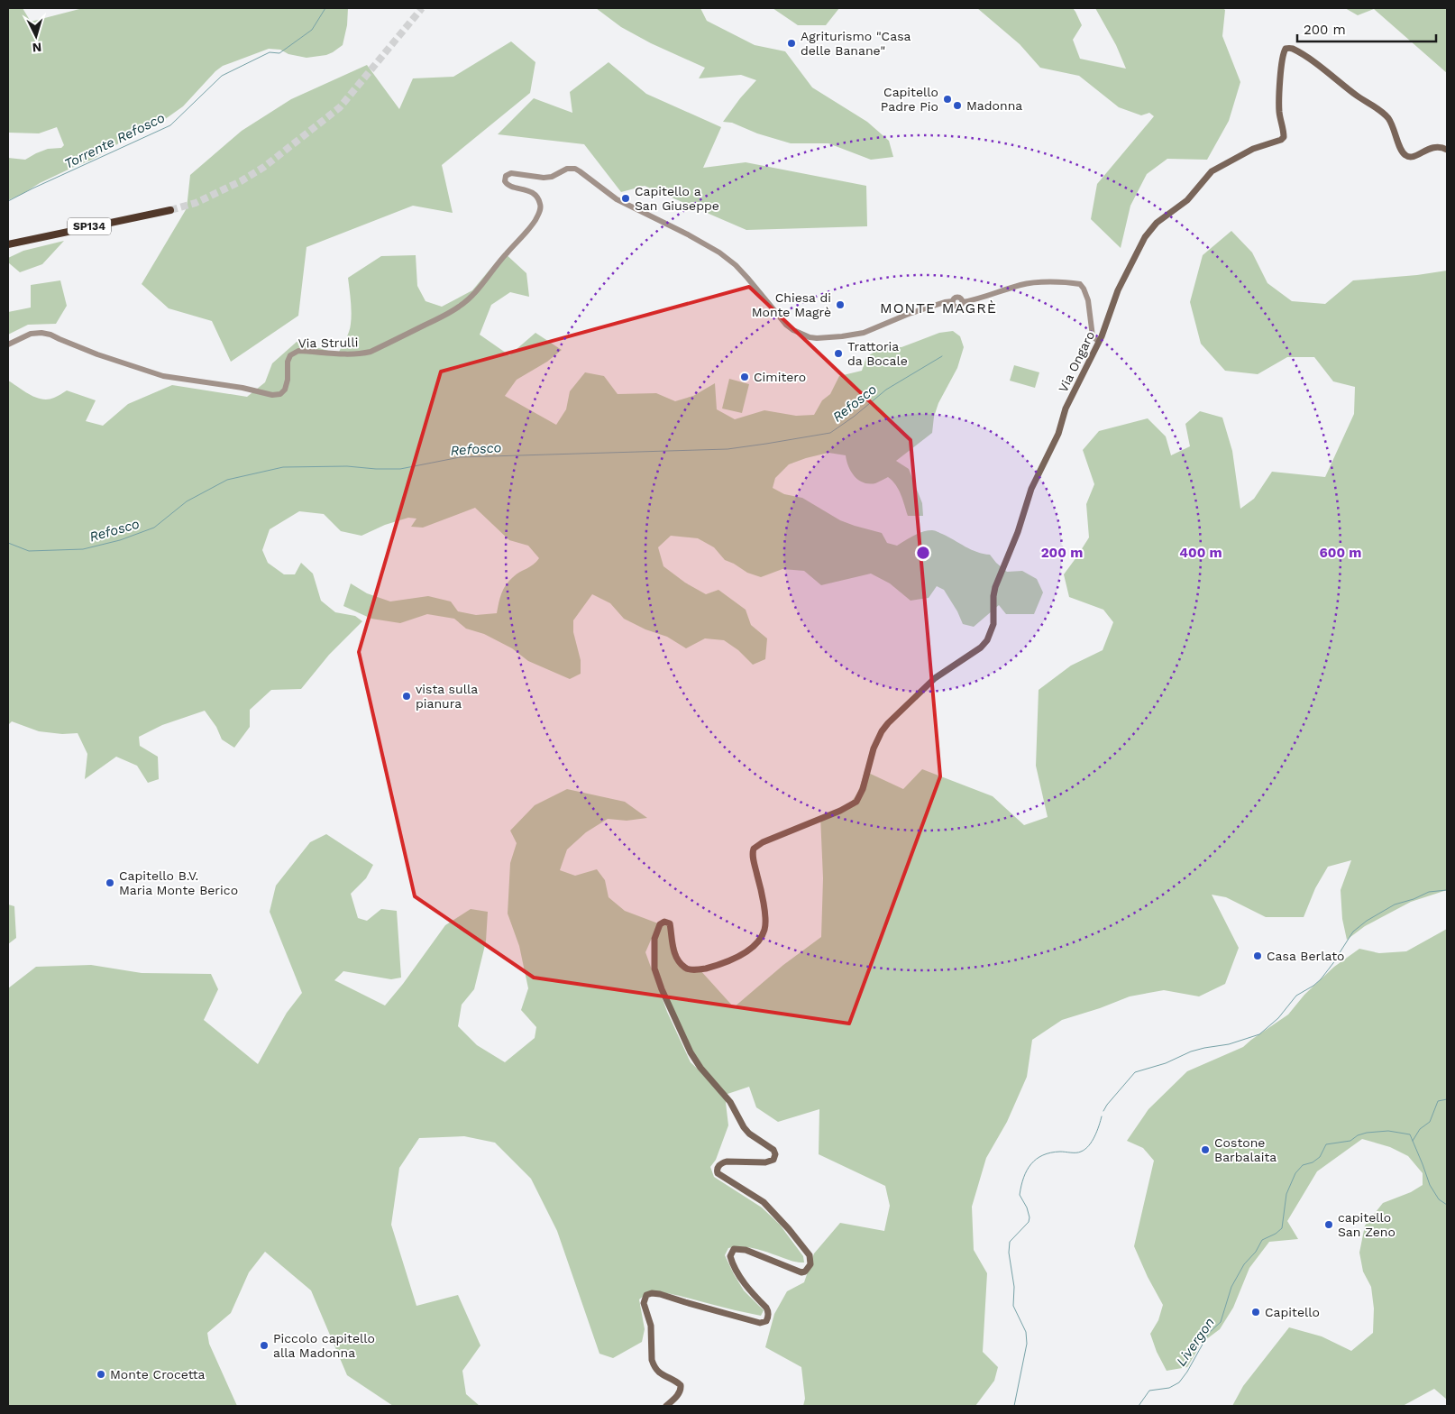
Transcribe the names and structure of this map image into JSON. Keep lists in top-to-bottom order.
{
  "streets": {
    "highway": ["SP134"],
    "main road": ["Via Ongaro"],
    "street": ["Via Strulli"]
  },
  "crossings": [
    ["Via Strulli", "Via Ongaro"]
  ],
  "districts": ["MONTE MAGRÈ"],
  "water": ["Torrente Refosco", "Refosco", "Livergon"],
  "places": [
    "Agriturismo \"Casa delle Banane\"",
    "Capitello Padre Pio",
    "Madonna",
    "Capitello a San Giuseppe",
    "Chiesa di Monte Magrè",
    "Trattoria da Bocale",
    "Cimitero",
    "vista sulla pianura",
    "Capitello B.V. Maria Monte Berico",
    "Casa Berlato",
    "Costone Barbalaita",
    "capitello San Zeno",
    "Capitello",
    "Piccolo capitello alla Madonna",
    "Monte Crocetta"
  ],
  "scale_bar": "200 m",
  "north": "bottom",
  "rings": ["200 m", "400 m", "600 m"]
}
